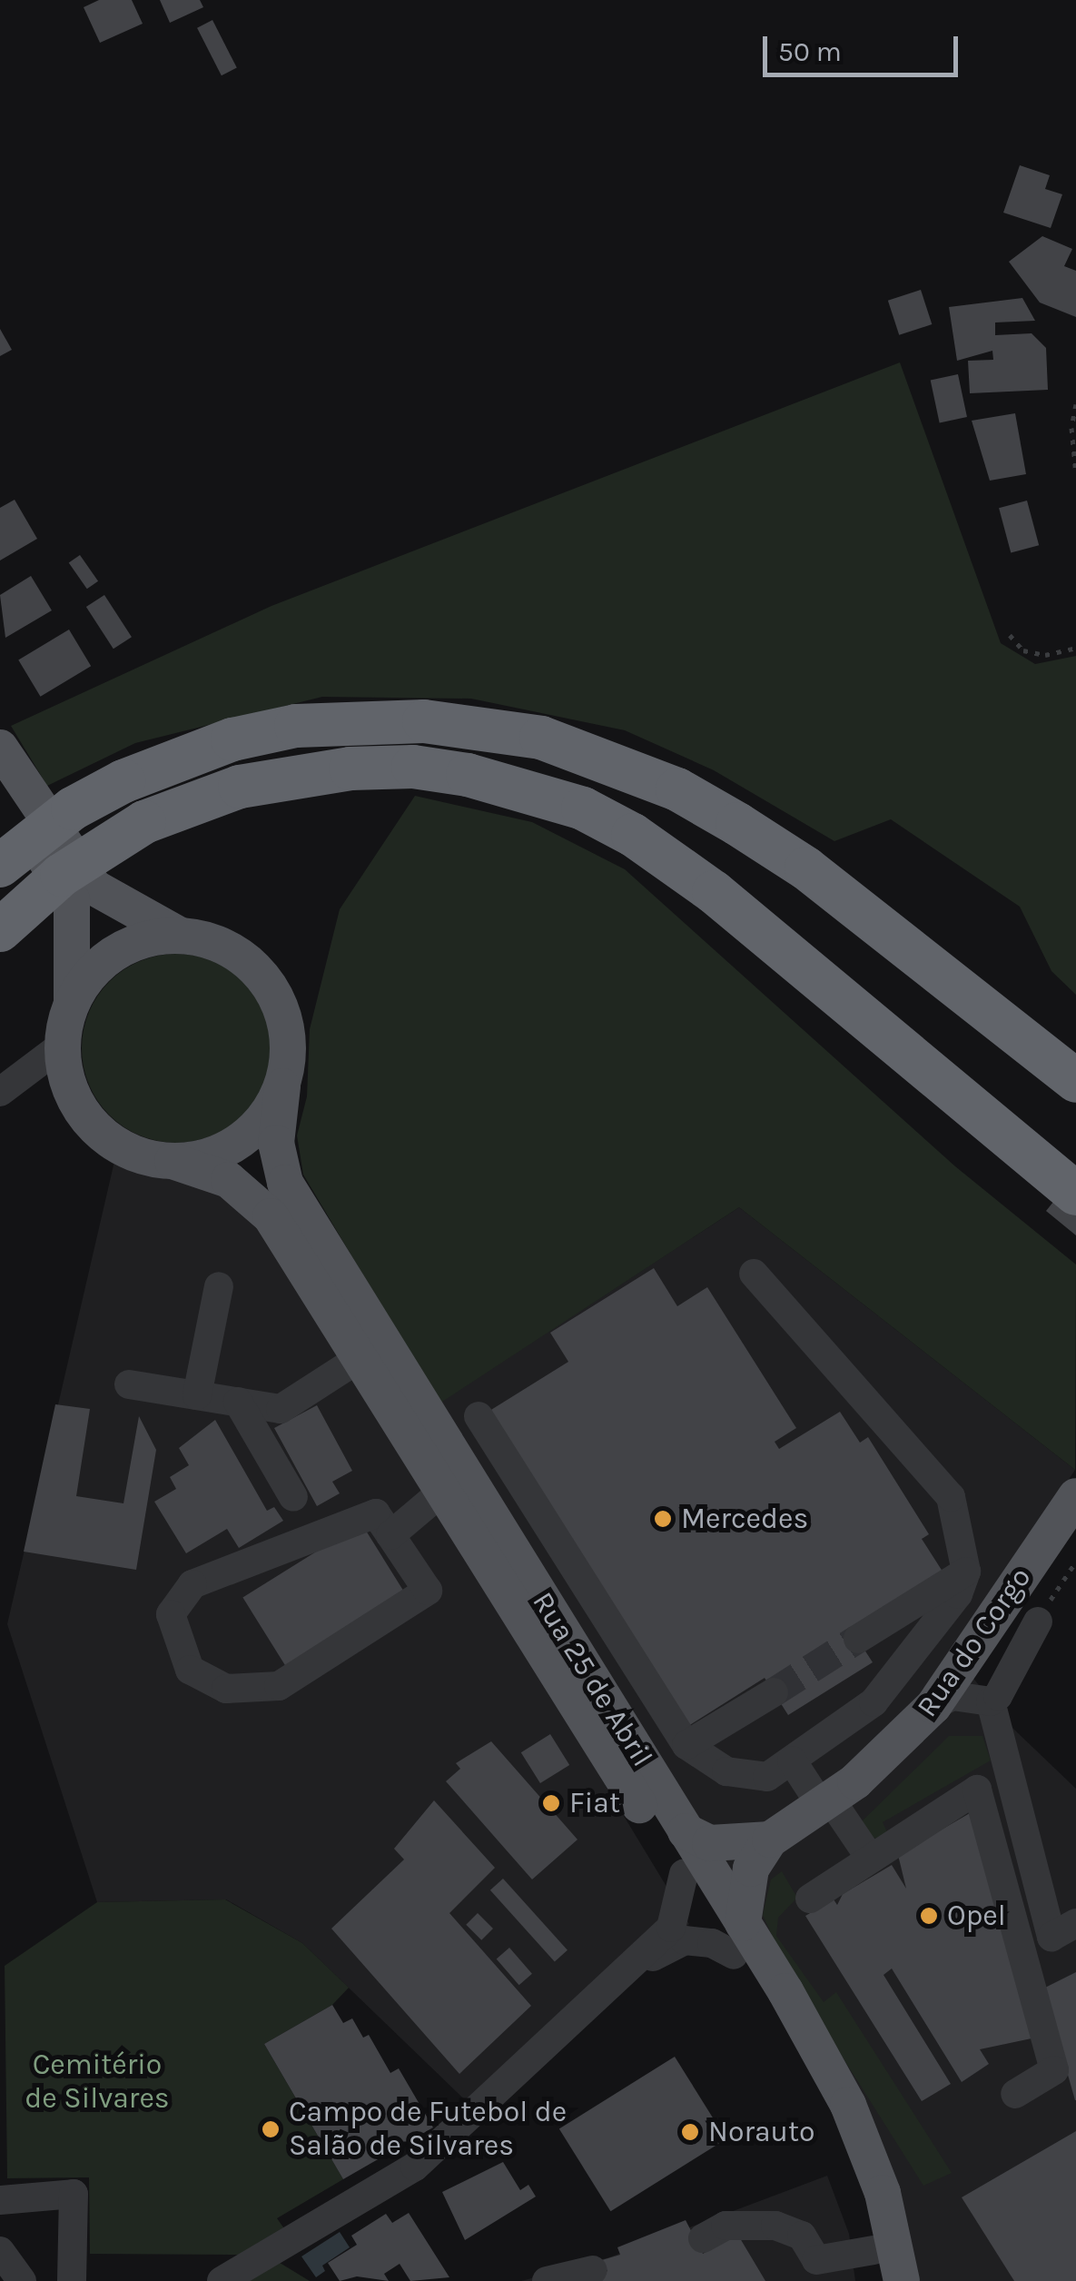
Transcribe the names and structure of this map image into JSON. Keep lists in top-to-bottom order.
{
  "streets": {
    "main road": ["Rua do Corgo", "Rua 25 de Abril"]
  },
  "crossings": [
    ["Rua do Corgo", "Rua 25 de Abril"]
  ],
  "parks": ["Cemitério de Silvares"],
  "places": [
    "Mercedes",
    "Fiat",
    "Opel",
    "Campo de Futebol de Salão de Silvares",
    "Norauto"
  ],
  "scale_bar": "50 m"
}
